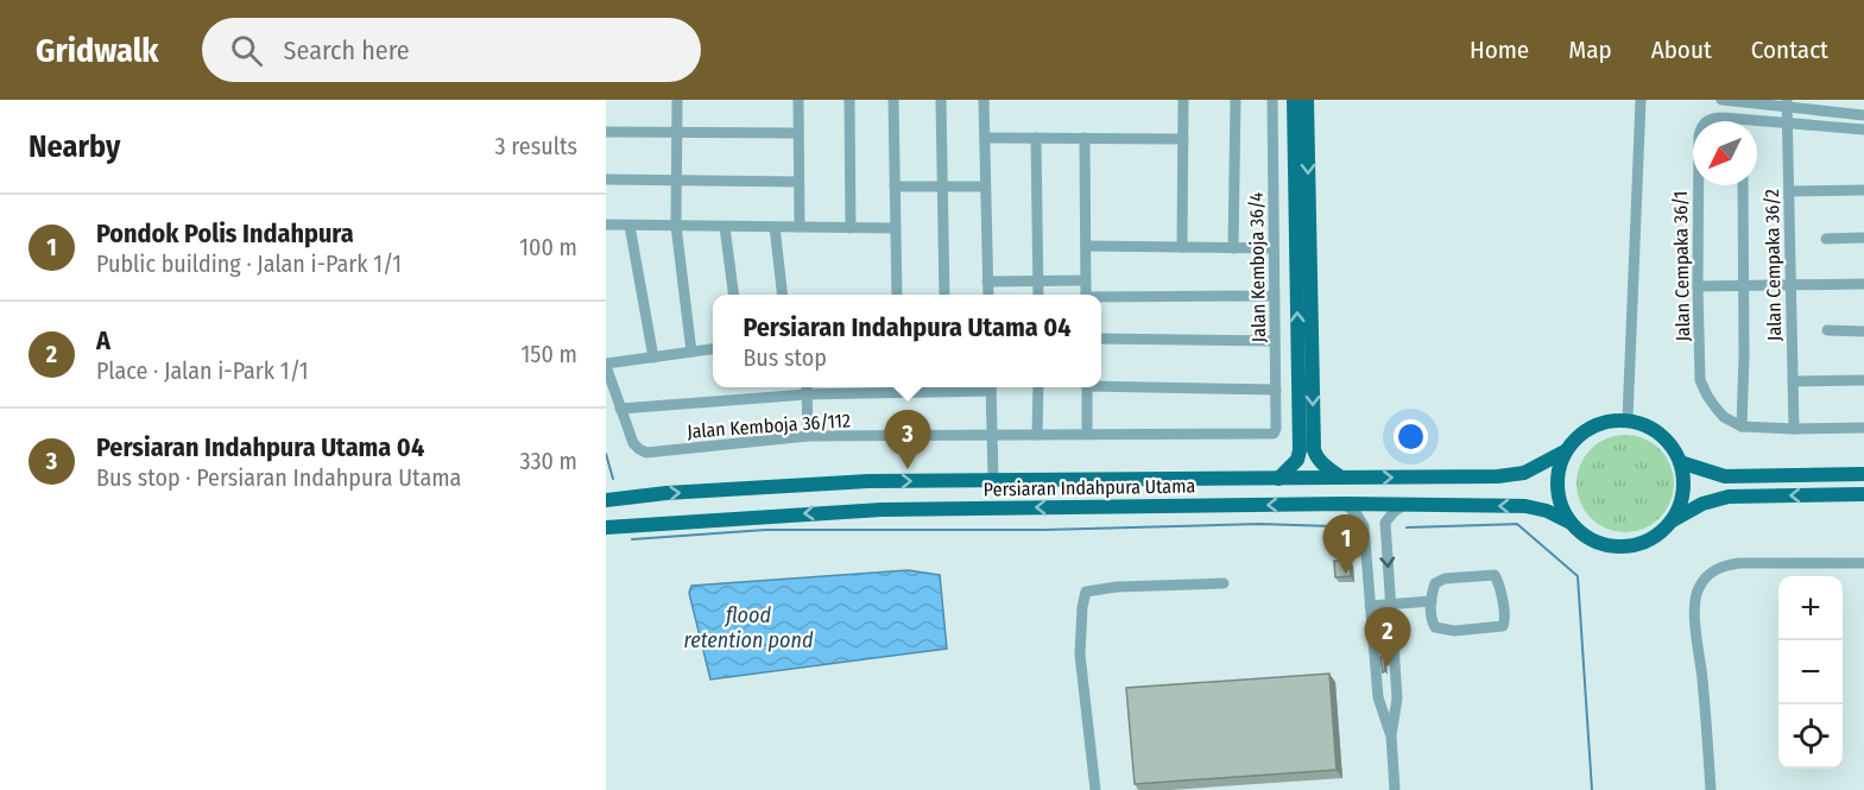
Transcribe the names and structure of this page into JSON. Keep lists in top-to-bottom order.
{
  "streets": {
    "main road": ["Persiaran Indahpura Utama"],
    "street": [
      "Jalan Cempaka 36/2",
      "Jalan Cempaka 36/1",
      "Jalan Kemboja 36/4",
      "Jalan Kemboja 36/112"
    ]
  },
  "crossings": [
    ["Jalan Cempaka 36/2", "Jalan Cempaka 36/1"],
    ["Jalan Kemboja 36/4", "Jalan Kemboja 36/112"]
  ],
  "water": ["flood retention pond"],
  "north": "bottom left",
  "page": {
    "header": "Gridwalk",
    "search": "Search here",
    "nav": [
      "Home",
      "Map",
      "About",
      "Contact"
    ],
    "heading": ["Nearby", "3 results"],
    "list": [
      {
        "mark": "1",
        "name": "Pondok Polis Indahpura",
        "note": "Public building · Jalan i-Park 1/1",
        "value": "100 m"
      },
      {
        "mark": "2",
        "name": "A",
        "note": "Place · Jalan i-Park 1/1",
        "value": "150 m"
      },
      {
        "mark": "3",
        "name": "Persiaran Indahpura Utama 04",
        "note": "Bus stop · Persiaran Indahpura Utama",
        "value": "330 m"
      }
    ],
    "popup": ["Persiaran Indahpura Utama 04", "Bus stop"],
    "pins": ["3", "1", "2"],
    "map_buttons": ["+", "−"]
  }
}
